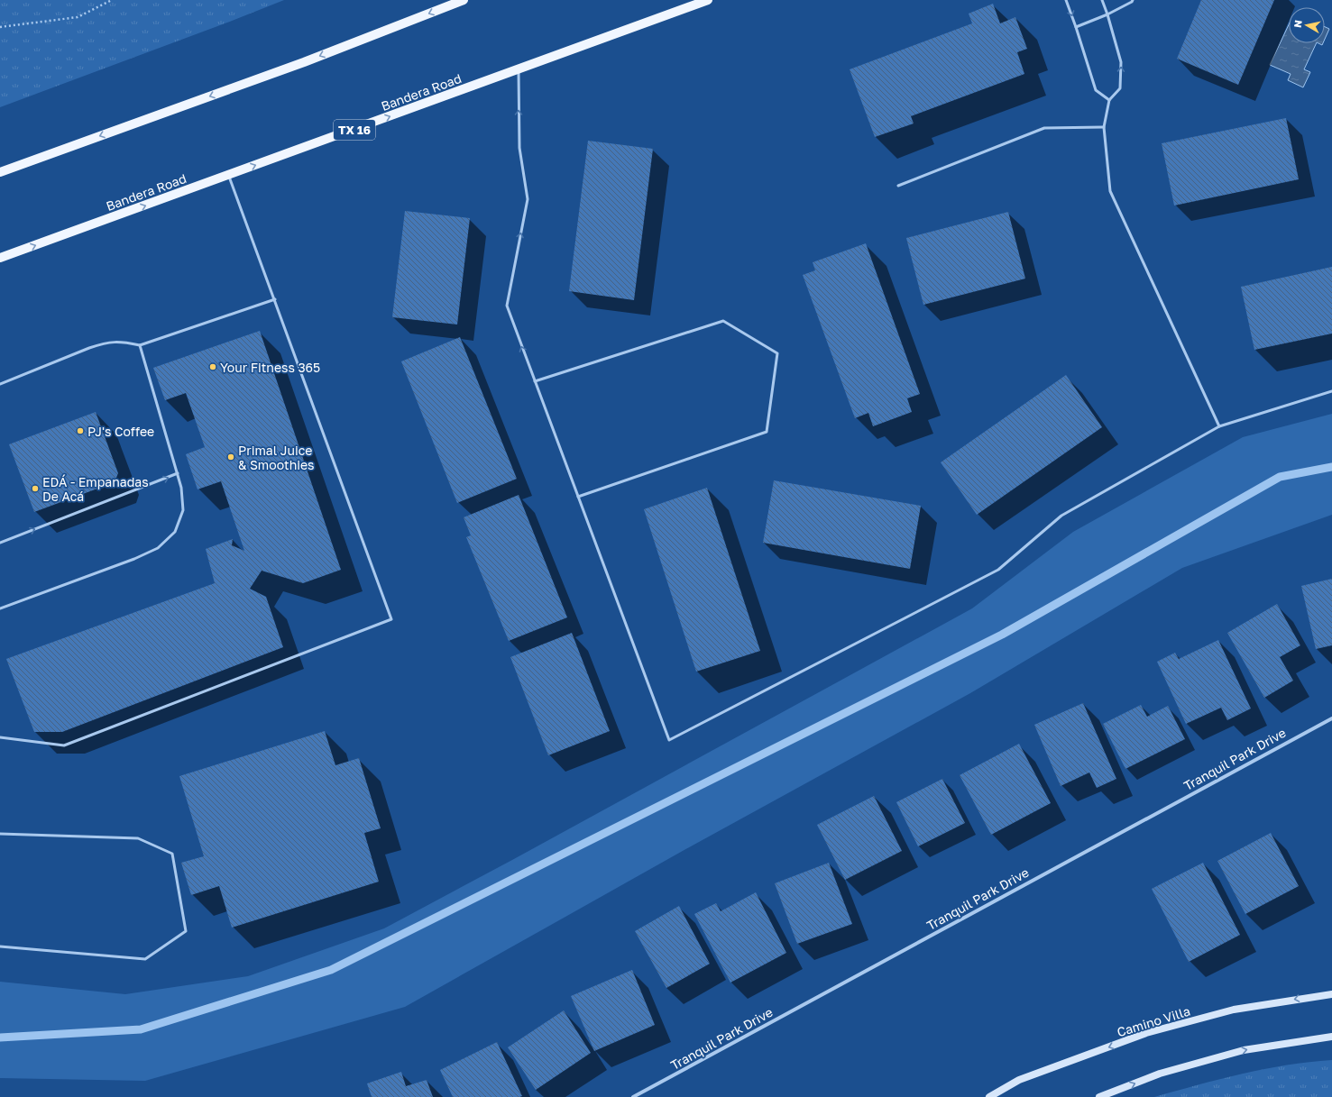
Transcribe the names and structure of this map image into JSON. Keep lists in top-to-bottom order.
{
  "streets": {
    "main road": ["Bandera Road", "TX 16"],
    "street": ["Tranquil Park Drive", "Camino Villa"]
  },
  "places": [
    "Your Fitness 365",
    "PJ's Coffee",
    "Primal Juice & Smoothies",
    "EDÁ - Empanadas De Acá"
  ],
  "north": "left"
}
